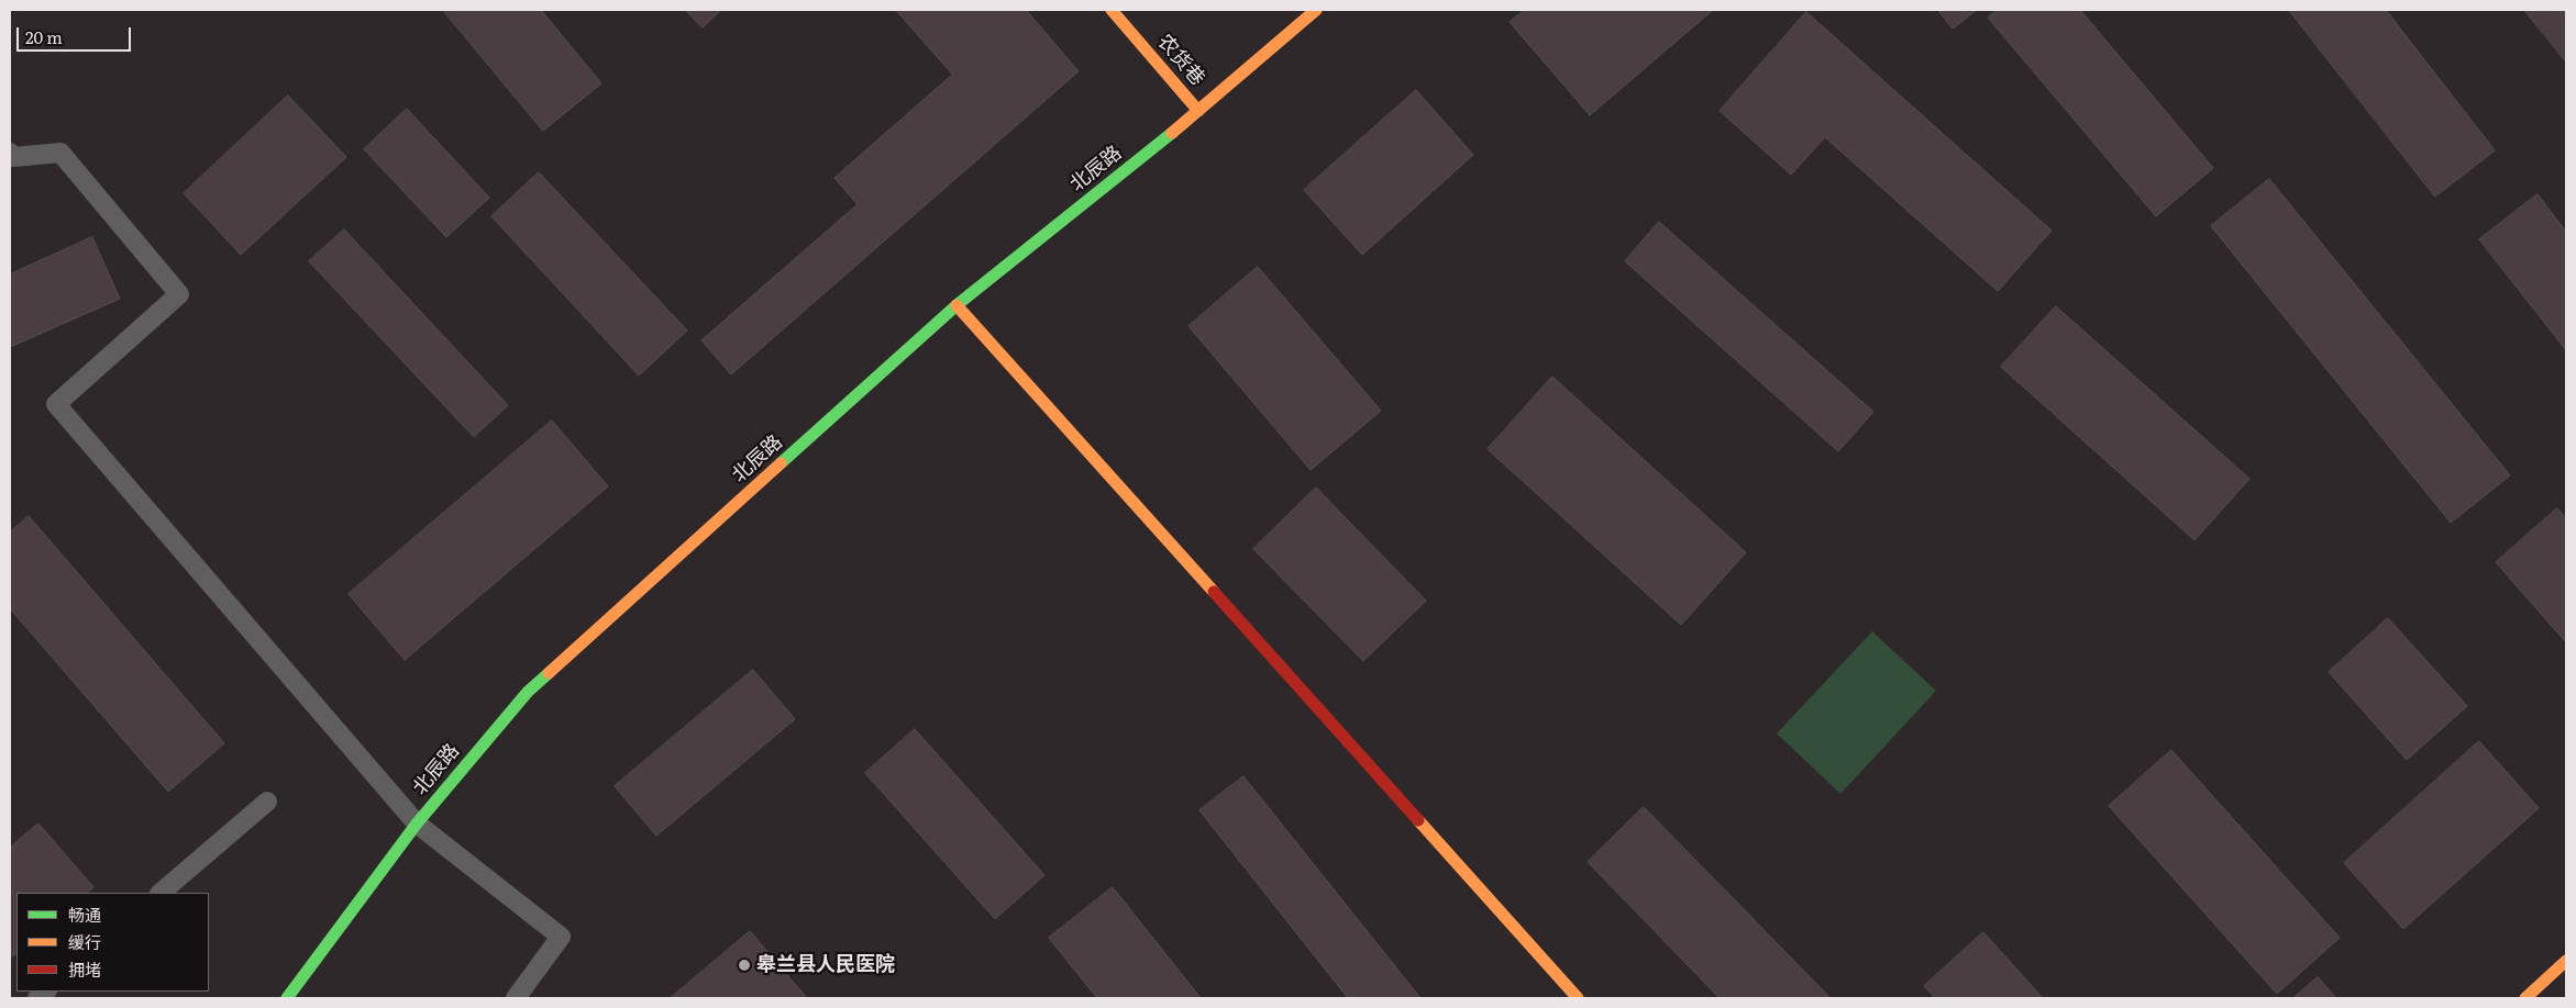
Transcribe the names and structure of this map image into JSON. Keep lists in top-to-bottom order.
{
  "streets": {
    "main road": ["农货巷", "北辰路"]
  },
  "crossings": [
    ["农货巷", "北辰路"]
  ],
  "places": ["皋兰县人民医院"],
  "legend": ["畅通", "缓行", "拥堵"],
  "scale_bar": "20 m"
}
